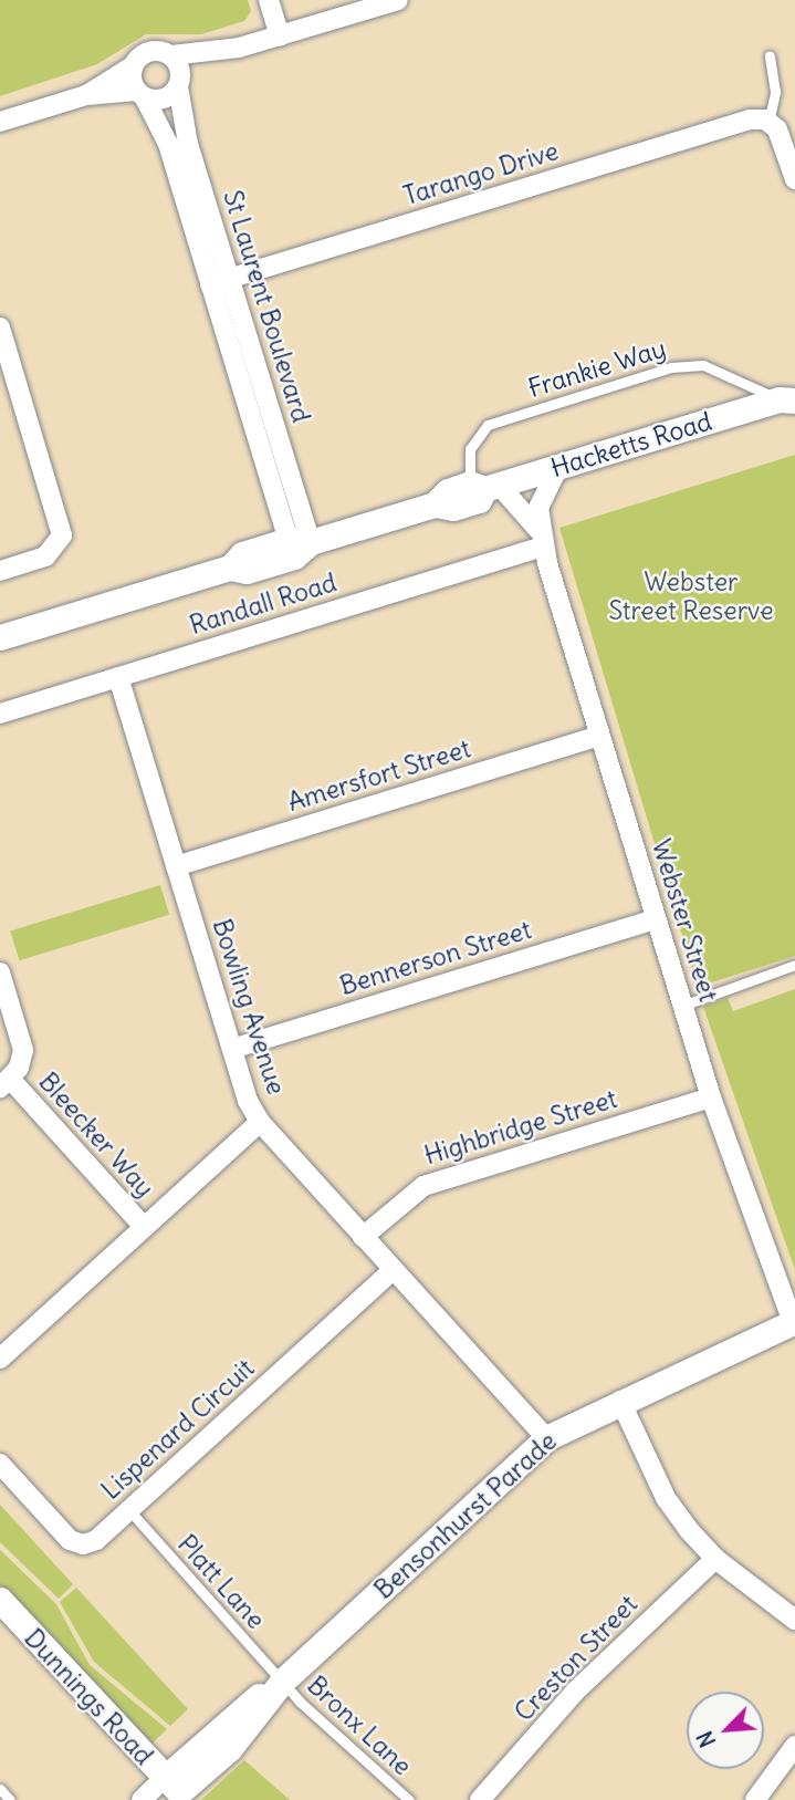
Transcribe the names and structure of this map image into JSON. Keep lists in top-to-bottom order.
{
  "streets": {
    "street": [
      "Tarango Drive",
      "St Laurent Boulevard",
      "Hacketts Road",
      "Randall Road",
      "Amersfort Street",
      "Webster Street",
      "Bennerson Street",
      "Bowling Avenue",
      "Highbridge Street",
      "Bleecker Way",
      "Lispenard Circuit",
      "Bensonhurst Parade",
      "Creston Street",
      "Dunnings Road"
    ],
    "lane": ["Frankie Way", "Platt Lane", "Bronx Lane"]
  },
  "crossings": [
    ["Tarango Drive", "St Laurent Boulevard"],
    ["St Laurent Boulevard", "Hacketts Road"],
    ["Frankie Way", "Hacketts Road"],
    ["Frankie Way", "Webster Street"],
    ["Hacketts Road", "Webster Street"],
    ["Randall Road", "Webster Street"],
    ["Randall Road", "Bowling Avenue"],
    ["Amersfort Street", "Webster Street"],
    ["Amersfort Street", "Bowling Avenue"],
    ["Webster Street", "Bennerson Street"],
    ["Webster Street", "Highbridge Street"],
    ["Webster Street", "Bensonhurst Parade"],
    ["Bennerson Street", "Bowling Avenue"],
    ["Bowling Avenue", "Highbridge Street"],
    ["Bowling Avenue", "Lispenard Circuit"],
    ["Bowling Avenue", "Bensonhurst Parade"],
    ["Lispenard Circuit", "Platt Lane"],
    ["Bensonhurst Parade", "Platt Lane"],
    ["Bensonhurst Parade", "Dunnings Road"],
    ["Bensonhurst Parade", "Bronx Lane"],
    ["Platt Lane", "Bronx Lane"]
  ],
  "parks": ["Webster Street Reserve"],
  "north": "bottom left"
}
